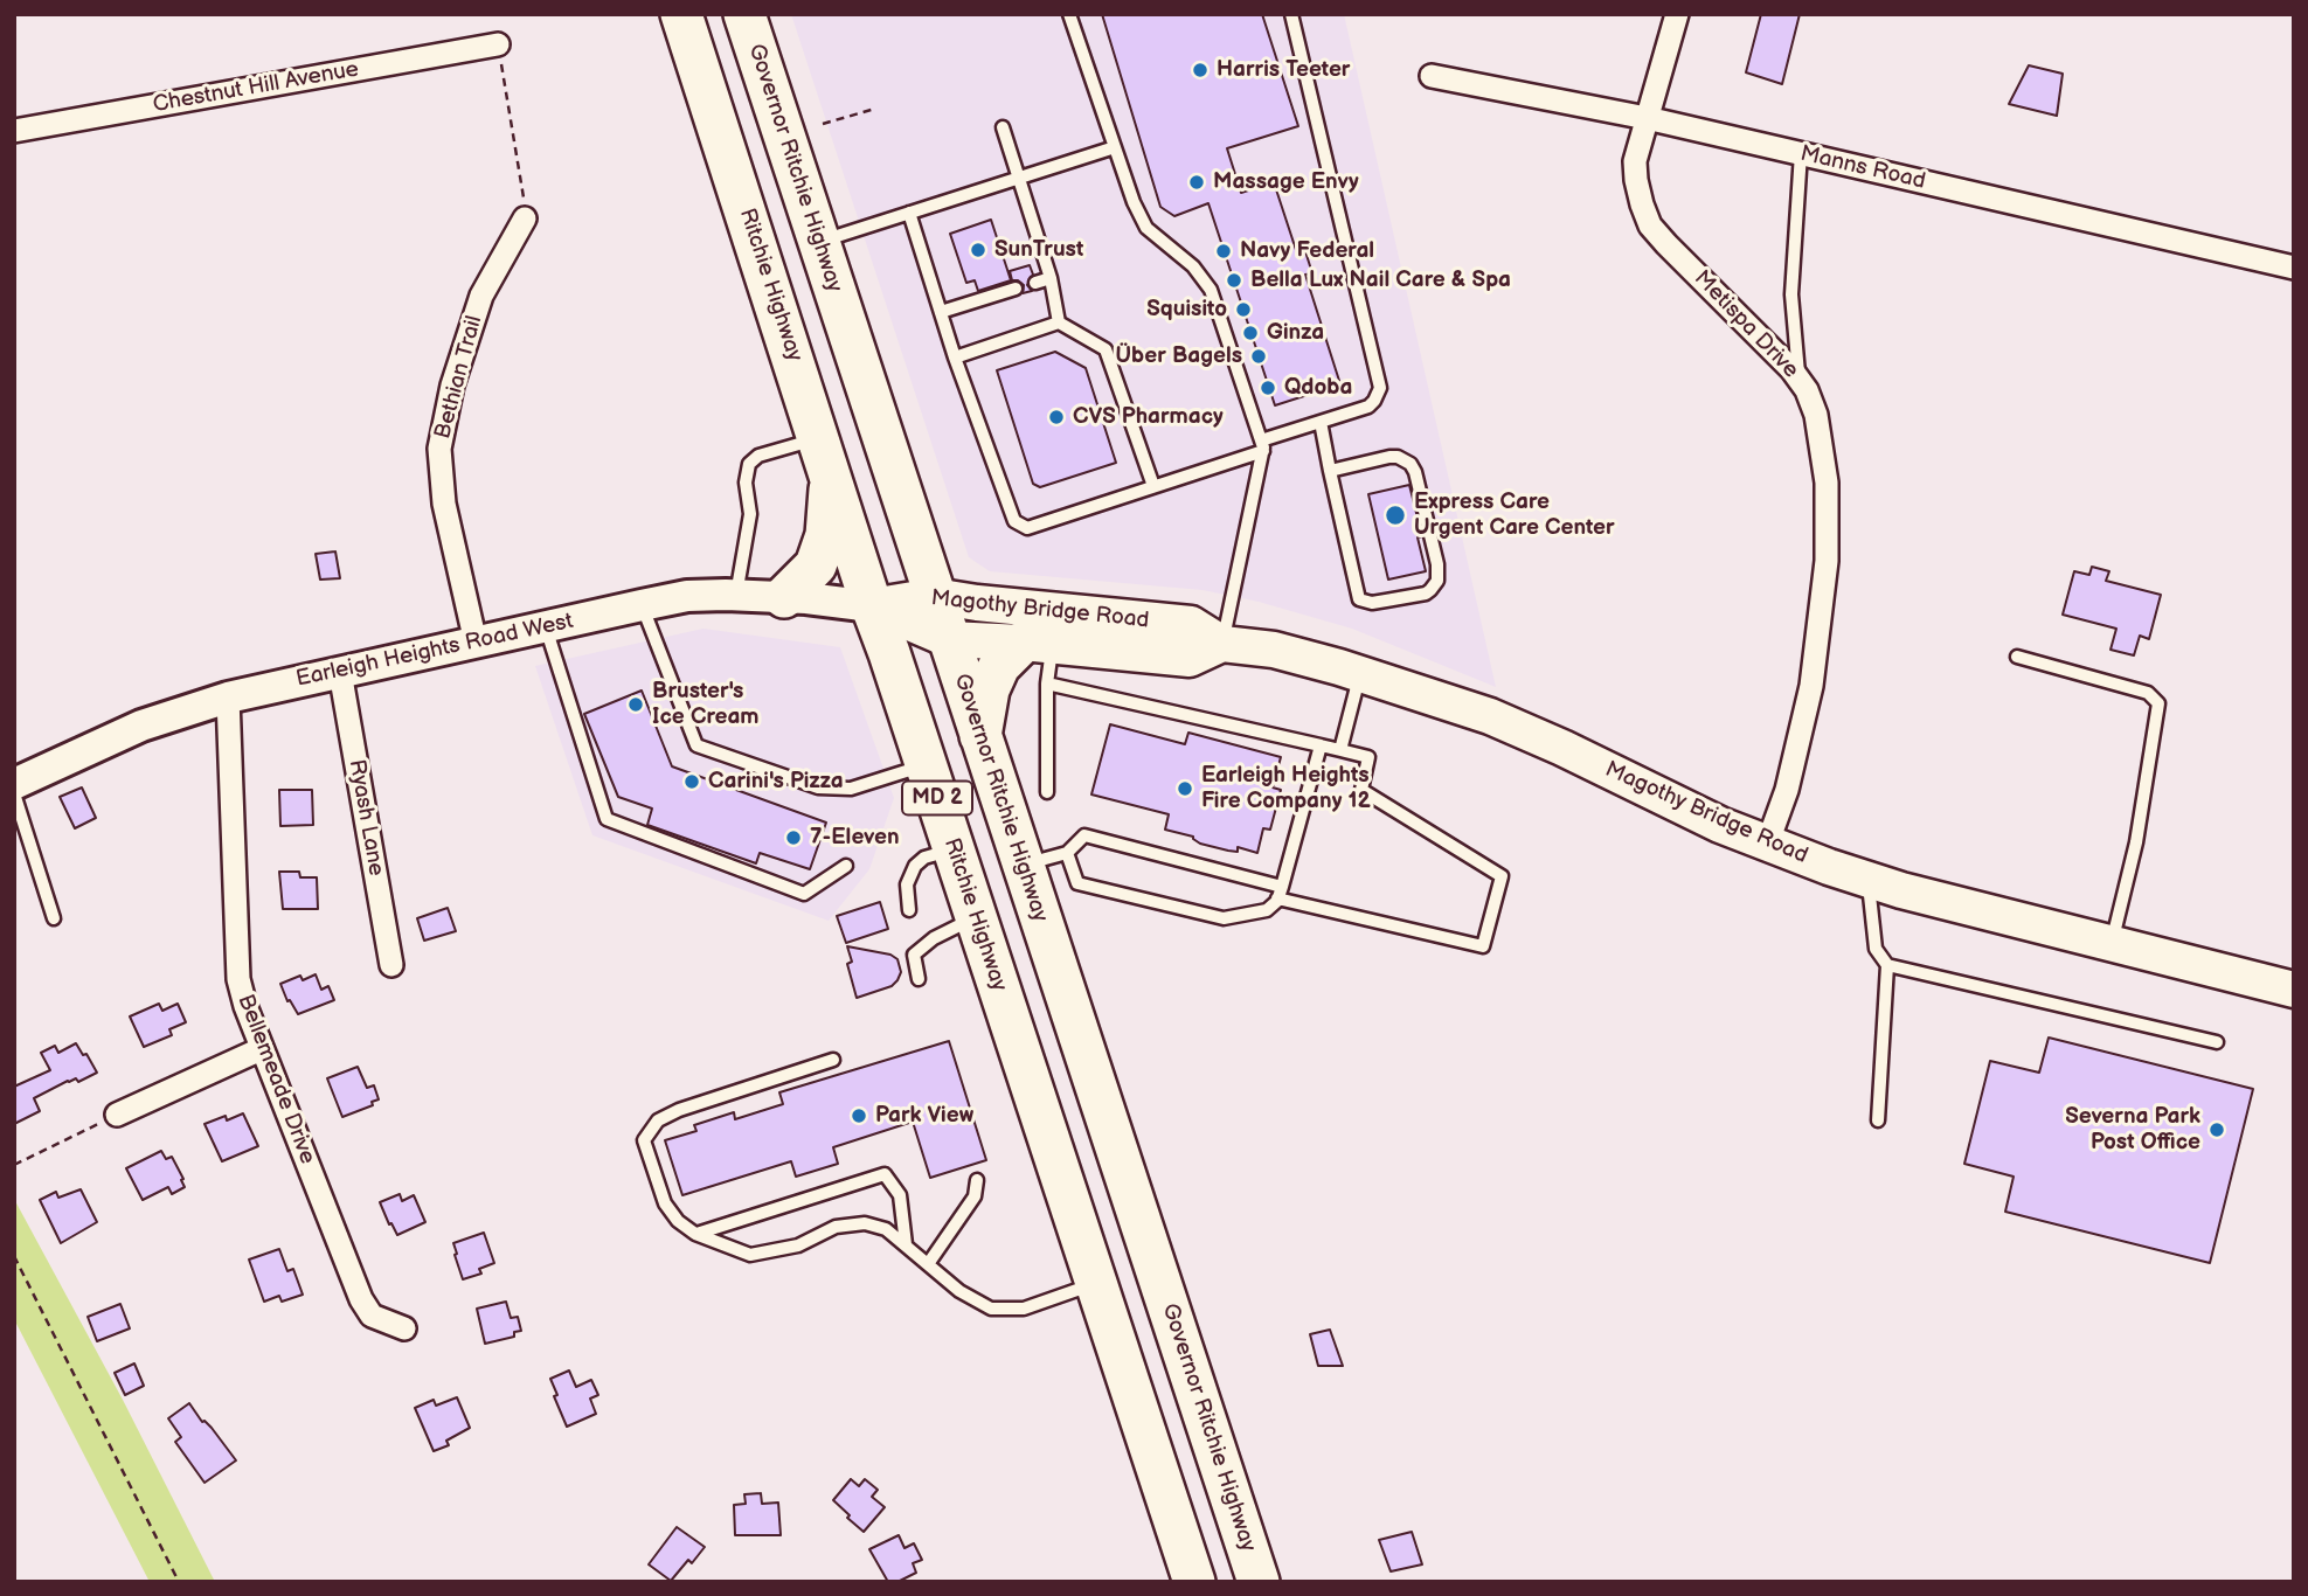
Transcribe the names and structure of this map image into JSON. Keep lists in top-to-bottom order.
{
  "streets": {
    "highway": ["Governor Ritchie Highway", "Ritchie Highway", "MD 2"],
    "main road": ["Magothy Bridge Road"],
    "street": [
      "Chestnut Hill Avenue",
      "Manns Road",
      "Metispa Drive",
      "Bethian Trail",
      "Earleigh Heights Road West",
      "Ryash Lane",
      "Bellemeade Drive"
    ]
  },
  "crossings": [
    ["Governor Ritchie Highway", "Magothy Bridge Road"],
    ["Manns Road", "Metispa Drive"],
    ["Ritchie Highway", "Magothy Bridge Road"],
    ["Ritchie Highway", "Earleigh Heights Road West"],
    ["Metispa Drive", "Magothy Bridge Road"],
    ["Bethian Trail", "Earleigh Heights Road West"],
    ["Magothy Bridge Road", "Earleigh Heights Road West"],
    ["Earleigh Heights Road West", "Ryash Lane"],
    ["Earleigh Heights Road West", "Bellemeade Drive"]
  ],
  "places": [
    "Harris Teeter",
    "Massage Envy",
    "SunTrust",
    "Navy Federal",
    "Bella Lux Nail Care & Spa",
    "Squisito",
    "Ginza",
    "Über Bagels",
    "Qdoba",
    "CVS Pharmacy",
    "Express Care Urgent Care Center",
    "Bruster's Ice Cream",
    "Carini's Pizza",
    "Earleigh Heights Fire Company 12",
    "7-Eleven",
    "Park View",
    "Severna Park Post Office"
  ]
}
